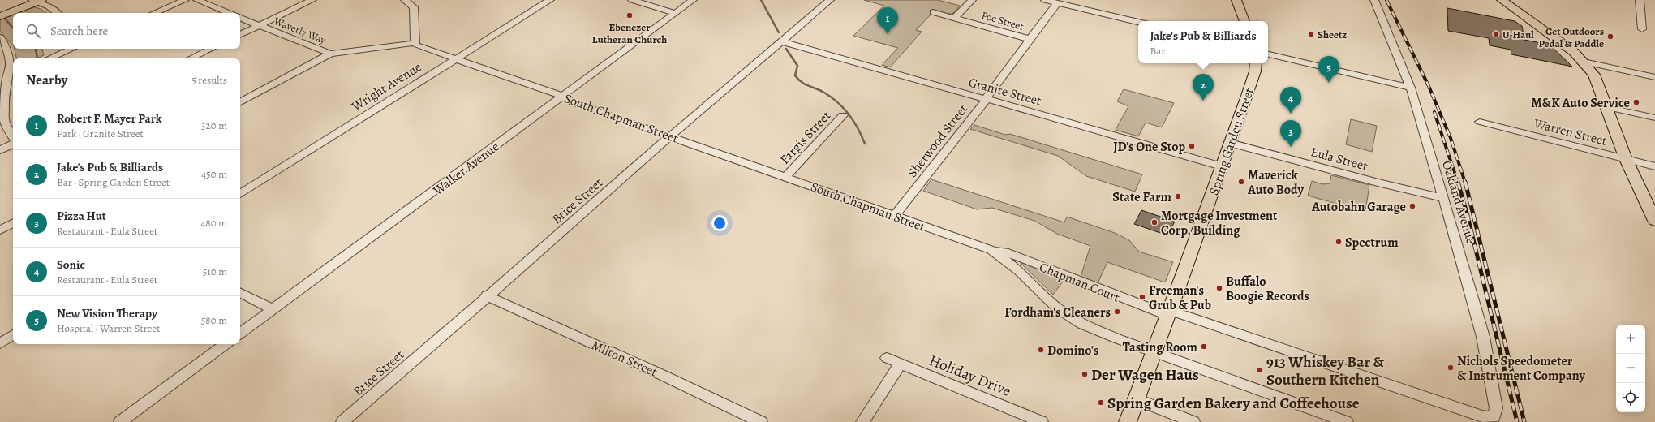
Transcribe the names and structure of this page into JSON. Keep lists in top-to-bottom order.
{
  "streets": {
    "main road": ["Spring Garden Street"],
    "street": [
      "Poe Street",
      "Waverly Way",
      "Wright Avenue",
      "Granite Street",
      "South Chapman Street",
      "Warren Street",
      "Fargis Street",
      "Sherwood Street",
      "Eula Street",
      "Walker Avenue",
      "Brice Street",
      "Oakland Avenue",
      "Chapman Court",
      "Milton Street",
      "Holiday Drive"
    ]
  },
  "crossings": [
    ["Poe Street", "Sherwood Street"],
    ["Waverly Way", "South Chapman Street"],
    ["Wright Avenue", "South Chapman Street"],
    ["Granite Street", "Sherwood Street"],
    ["Granite Street", "Spring Garden Street"],
    ["Granite Street", "Brice Street"],
    ["South Chapman Street", "Fargis Street"],
    ["South Chapman Street", "Sherwood Street"],
    ["South Chapman Street", "Spring Garden Street"],
    ["South Chapman Street", "Walker Avenue"],
    ["South Chapman Street", "Brice Street"],
    ["South Chapman Street", "Chapman Court"],
    ["Spring Garden Street", "Eula Street"],
    ["Spring Garden Street", "Chapman Court"],
    ["Eula Street", "Oakland Avenue"],
    ["Brice Street", "Milton Street"],
    ["Oakland Avenue", "Chapman Court"]
  ],
  "places": [
    "Ebenezer Lutheran Church",
    "Sheetz",
    "U-Haul",
    "Get Outdoors Pedal & Paddle",
    "M&K Auto Service",
    "JD's One Stop",
    "Maverick Auto Body",
    "State Farm",
    "Autobahn Garage",
    "Mortgage Investment Corp. Building",
    "Spectrum",
    "Buffalo Boogie Records",
    "Freeman's Grub & Pub",
    "Fordham's Cleaners",
    "Tasting Room",
    "Domino's",
    "Nichols Speedometer & Instrument Company",
    "913 Whiskey Bar & Southern Kitchen",
    "Der Wagen Haus",
    "Spring Garden Bakery and Coffeehouse"
  ],
  "page": {
    "pins": [
      "1",
      "5",
      "2",
      "4",
      "3"
    ],
    "search": "Search here",
    "popup": ["Jake's Pub & Billiards", "Bar"],
    "heading": ["Nearby", "5 results"],
    "list": [
      {
        "mark": "1",
        "name": "Robert F. Mayer Park",
        "note": "Park · Granite Street",
        "value": "320 m"
      },
      {
        "mark": "2",
        "name": "Jake's Pub & Billiards",
        "note": "Bar · Spring Garden Street",
        "value": "450 m"
      },
      {
        "mark": "3",
        "name": "Pizza Hut",
        "note": "Restaurant · Eula Street",
        "value": "480 m"
      },
      {
        "mark": "4",
        "name": "Sonic",
        "note": "Restaurant · Eula Street",
        "value": "510 m"
      },
      {
        "mark": "5",
        "name": "New Vision Therapy",
        "note": "Hospital · Warren Street",
        "value": "580 m"
      }
    ],
    "map_buttons": ["+", "−"]
  }
}
